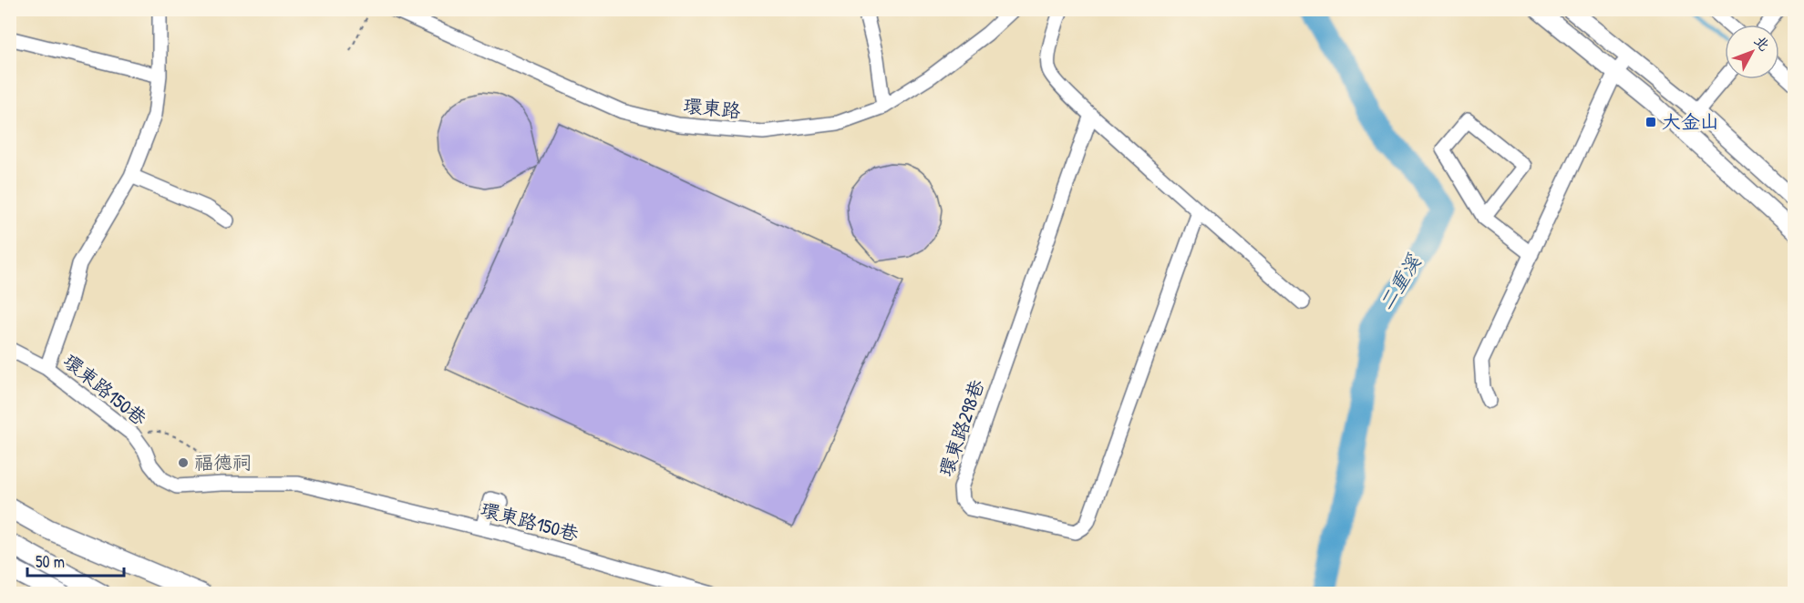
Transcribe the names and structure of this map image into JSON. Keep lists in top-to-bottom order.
{
  "streets": {
    "street": ["環東路", "環東路150巷", "環東路298巷"]
  },
  "water": ["二重溪"],
  "places": {
    "transit": ["大金山"],
    "other": ["福德祠"]
  },
  "scale_bar": "50 m",
  "north": "top right"
}
